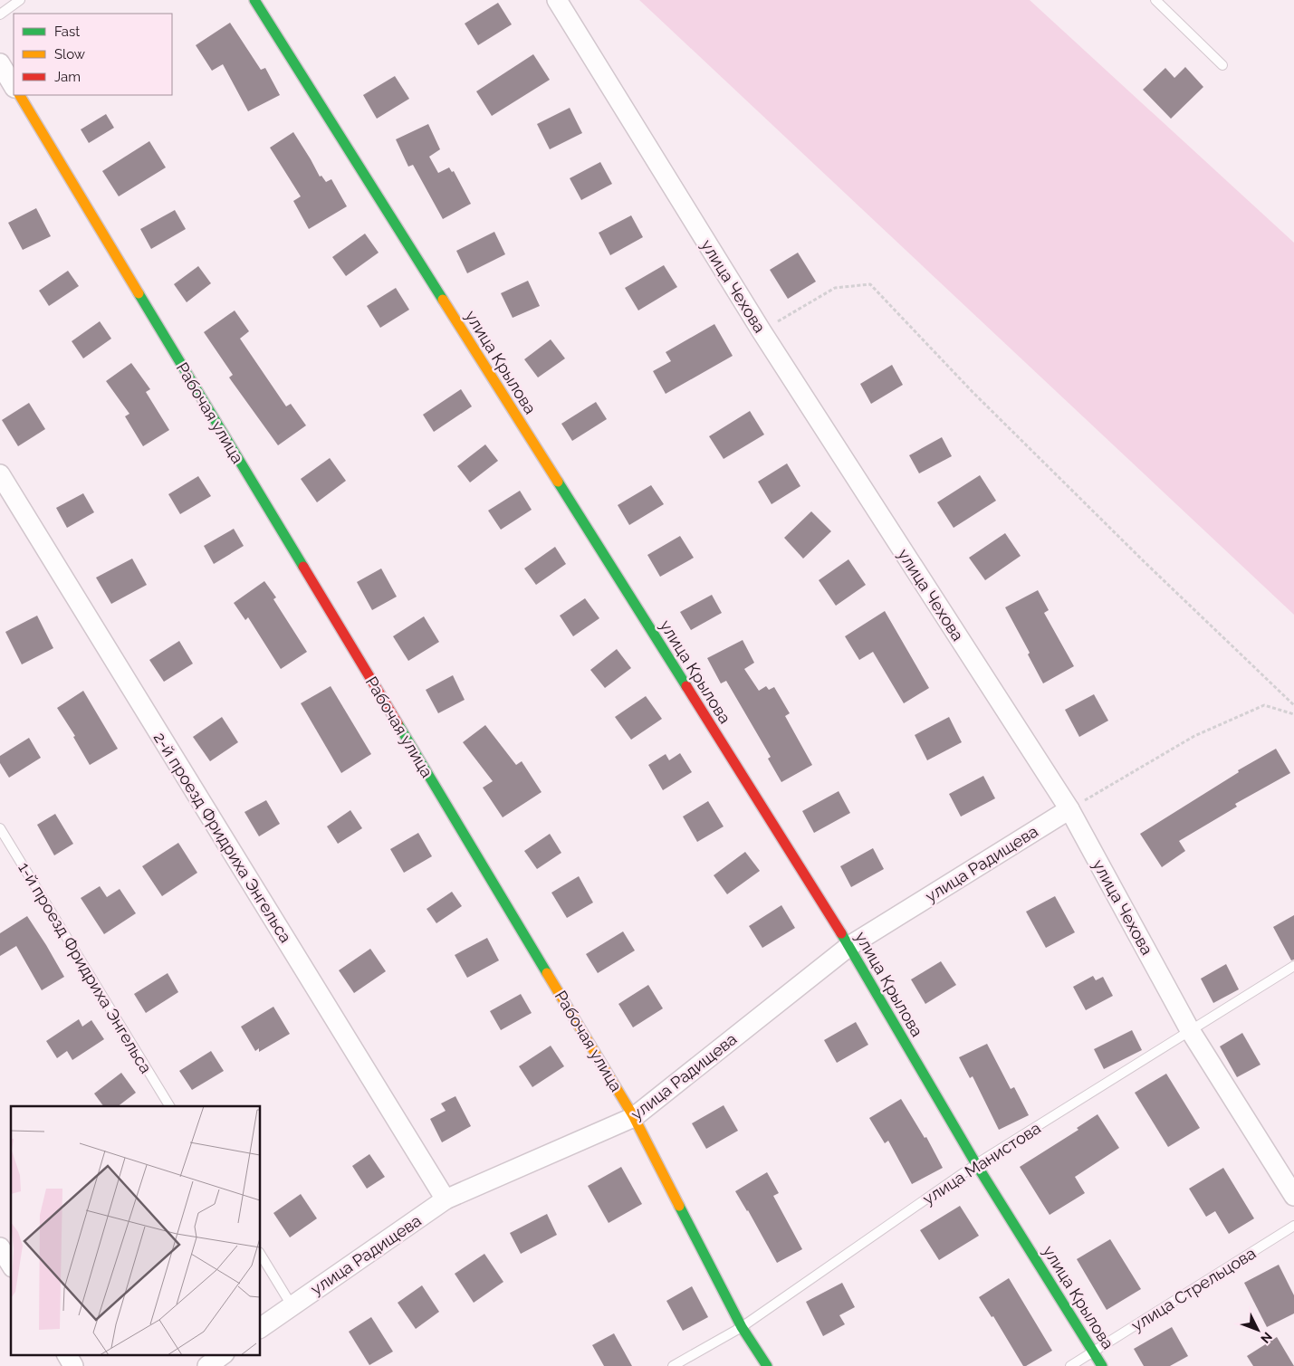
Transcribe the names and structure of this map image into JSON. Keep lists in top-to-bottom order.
{
  "streets": {
    "street": [
      "улица Чехова",
      "улица Крылова",
      "Рабочая улица",
      "2-й проезд Фридриха Энгельса",
      "улица Радищева"
    ],
    "lane": ["1-й проезд Фридриха Энгельса", "улица Манистова", "улица Стрельцова"]
  },
  "crossings": [
    ["улица Чехова", "улица Радищева"],
    ["улица Чехова", "улица Манистова"],
    ["улица Крылова", "улица Радищева"],
    ["улица Крылова", "улица Манистова"],
    ["улица Крылова", "улица Стрельцова"],
    ["Рабочая улица", "улица Радищева"],
    ["Рабочая улица", "улица Манистова"],
    ["2-й проезд Фридриха Энгельса", "улица Радищева"]
  ],
  "legend": ["Fast", "Slow", "Jam"],
  "north": "bottom right"
}
